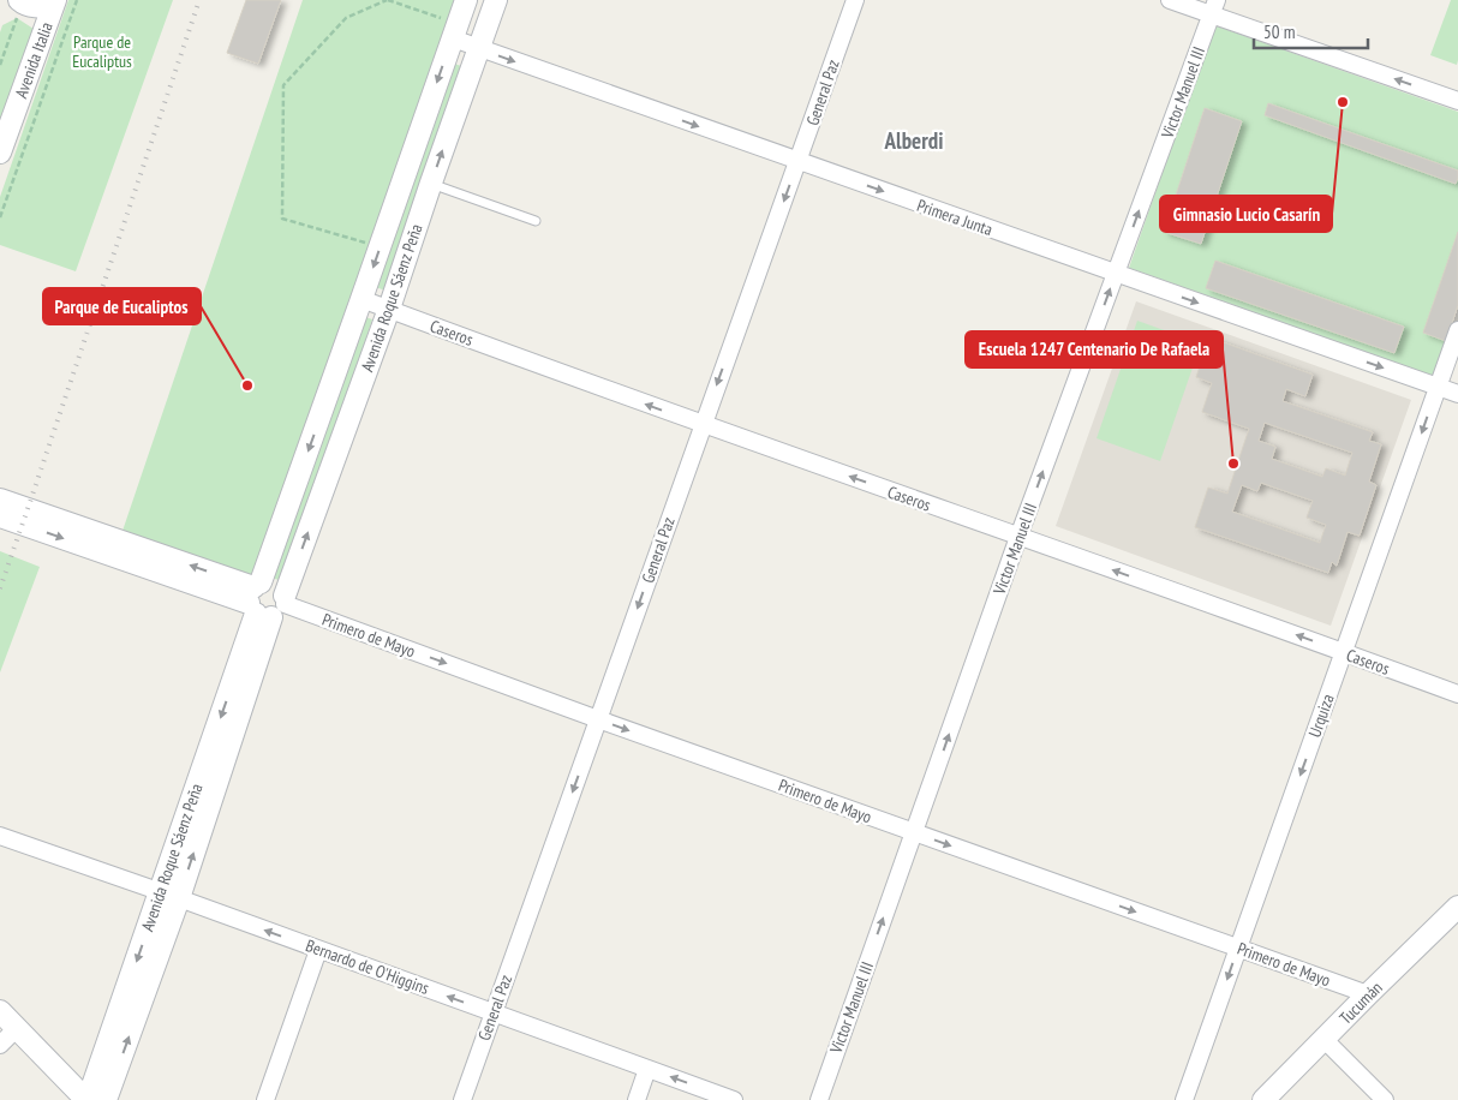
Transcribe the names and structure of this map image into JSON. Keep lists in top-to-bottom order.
{
  "streets": {
    "street": [
      "Avenida Italia",
      "General Paz",
      "Victor Manuel III",
      "Primera Junta",
      "Avenida Roque Sáenz Peña",
      "Caseros",
      "Primero de Mayo",
      "Urquiza",
      "Bernardo de O'Higgins",
      "Tucumán"
    ]
  },
  "crossings": [
    ["General Paz", "Primera Junta"],
    ["General Paz", "Caseros"],
    ["General Paz", "Primero de Mayo"],
    ["General Paz", "Bernardo de O'Higgins"],
    ["Victor Manuel III", "Primera Junta"],
    ["Victor Manuel III", "Caseros"],
    ["Victor Manuel III", "Primero de Mayo"],
    ["Primera Junta", "Avenida Roque Sáenz Peña"],
    ["Primera Junta", "Urquiza"],
    ["Avenida Roque Sáenz Peña", "Caseros"],
    ["Avenida Roque Sáenz Peña", "Primero de Mayo"],
    ["Avenida Roque Sáenz Peña", "Bernardo de O'Higgins"],
    ["Caseros", "Urquiza"],
    ["Primero de Mayo", "Urquiza"],
    ["Primero de Mayo", "Tucumán"]
  ],
  "one_way": [
    "General Paz",
    "Victor Manuel III",
    "Primera Junta",
    "Caseros",
    "Primero de Mayo",
    "Urquiza",
    "Bernardo de O'Higgins"
  ],
  "districts": ["Alberdi"],
  "parks": ["Parque de Eucaliptus"],
  "places": ["Gimnasio Lucio Casarín", "Parque de Eucaliptos", "Escuela 1247 Centenario De Rafaela"],
  "scale_bar": "50 m"
}
